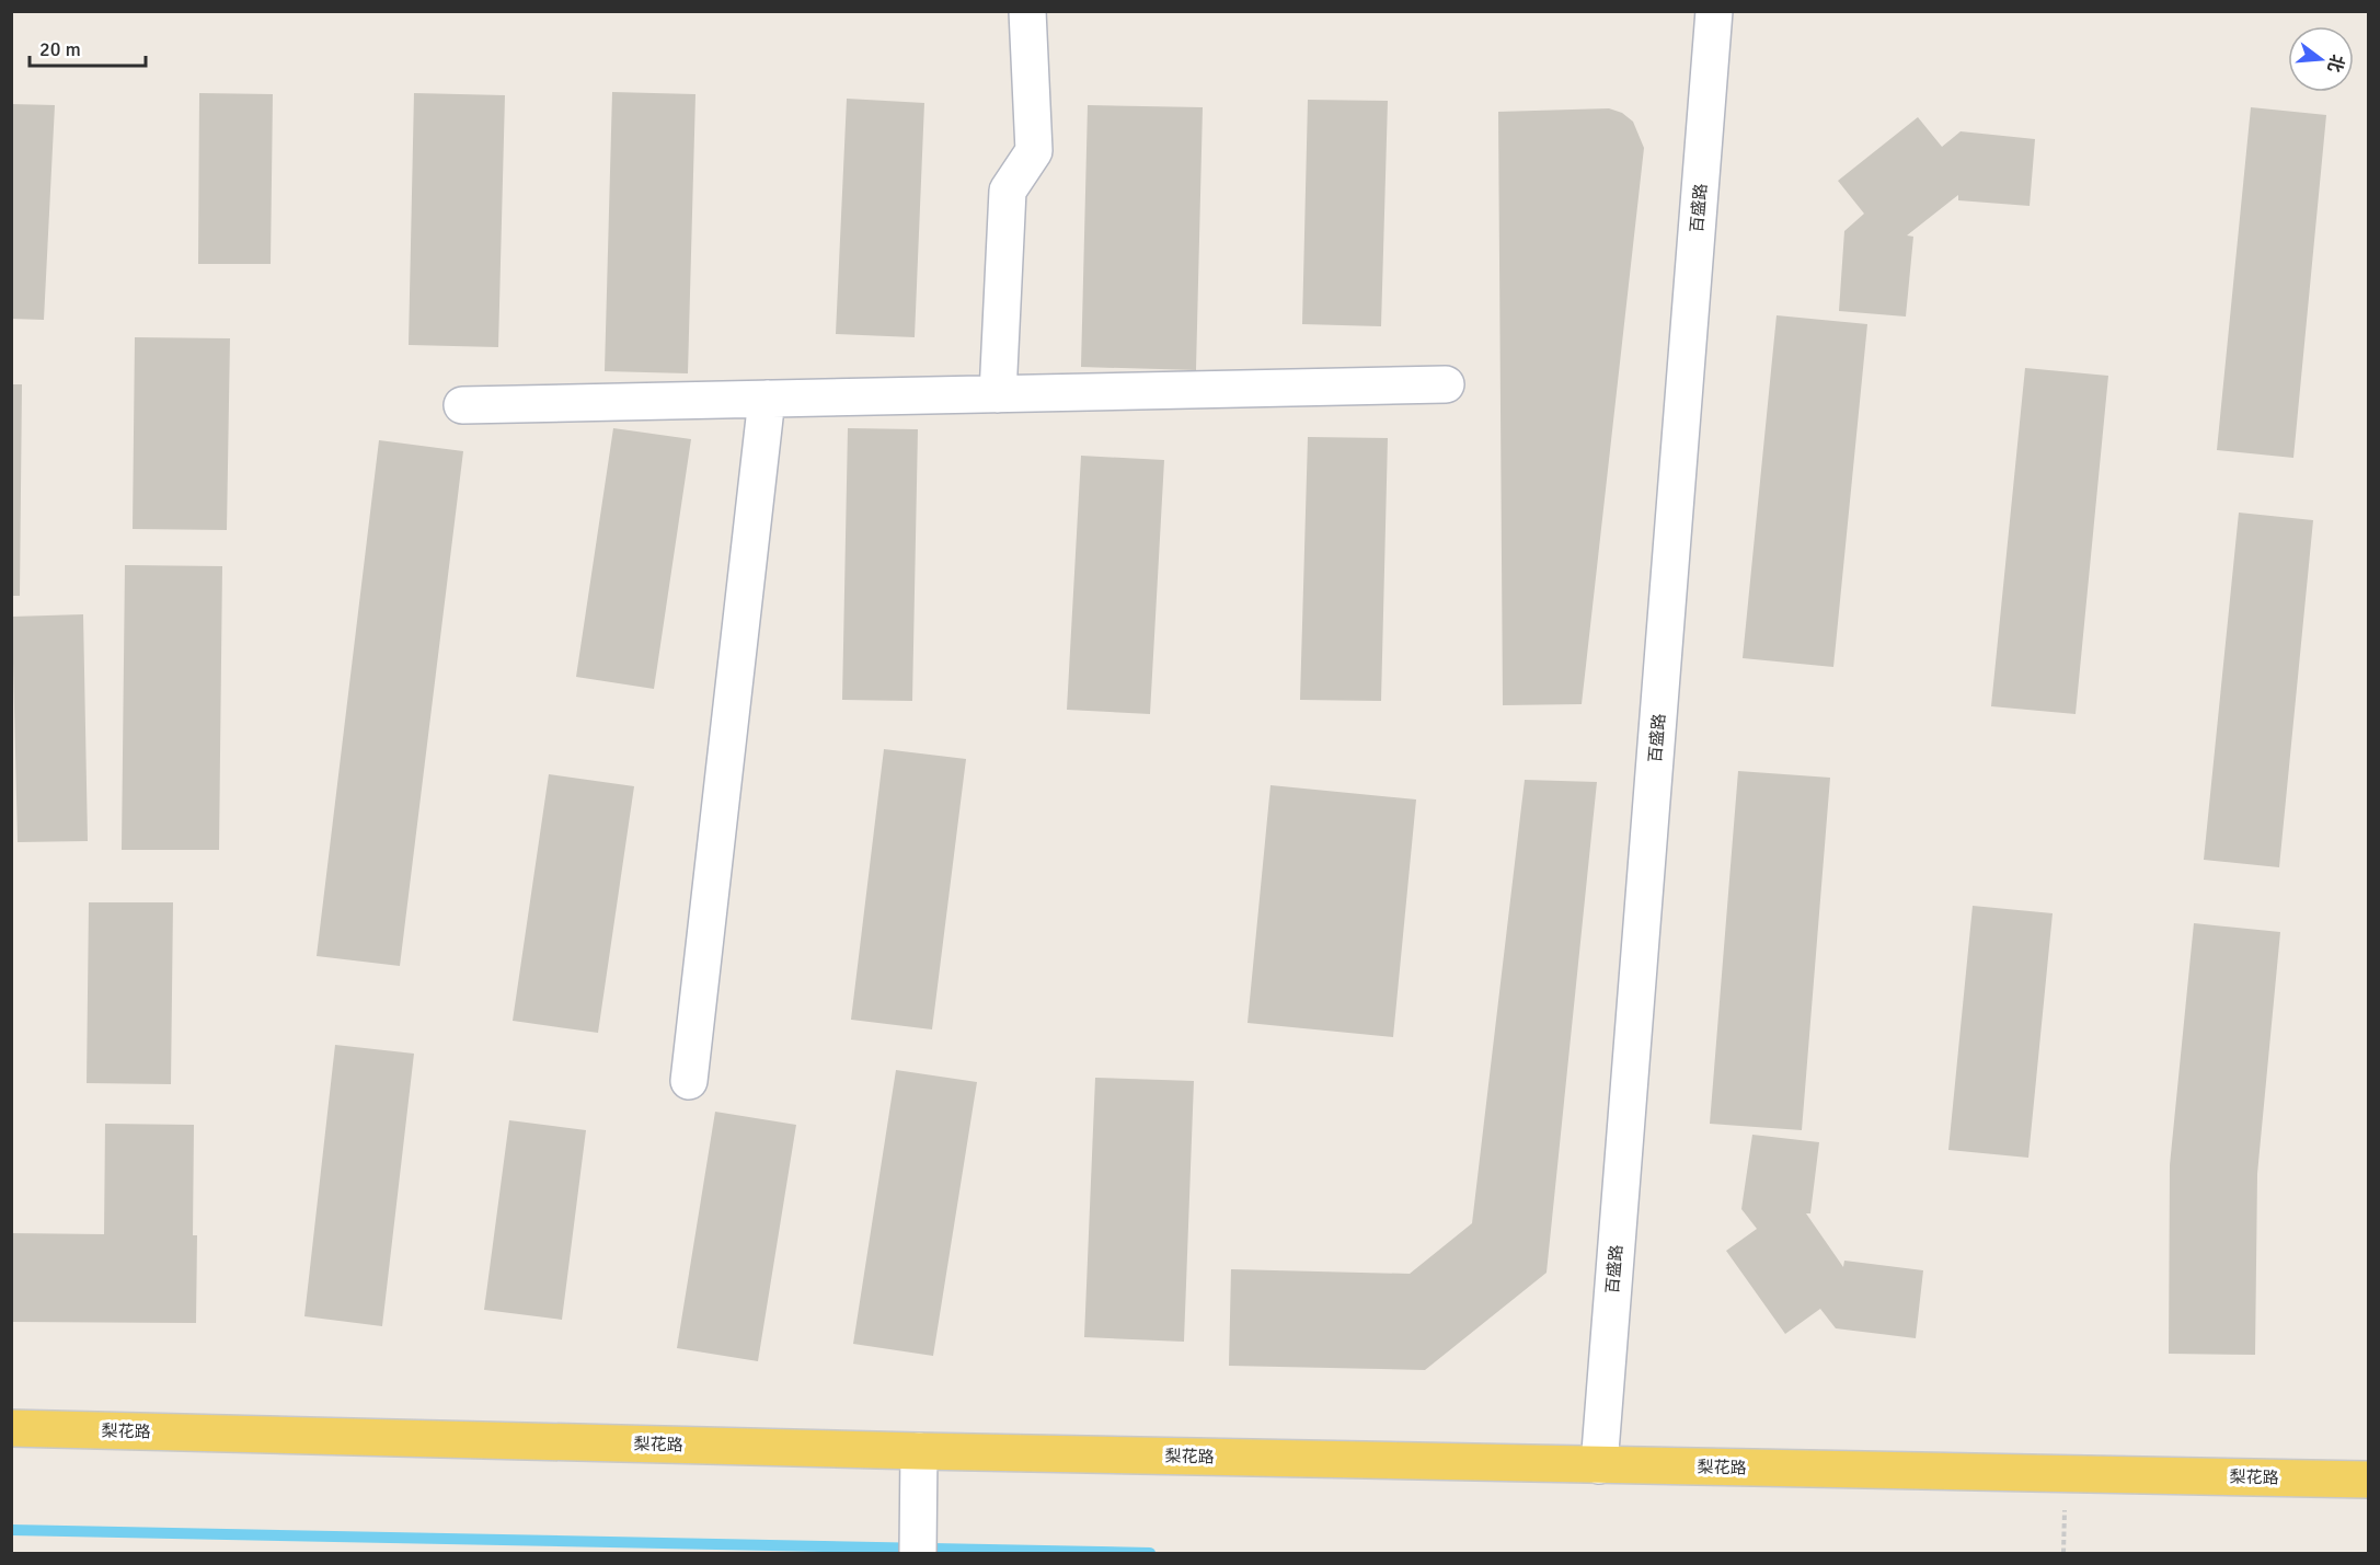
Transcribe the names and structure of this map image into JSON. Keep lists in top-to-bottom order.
{
  "streets": {
    "main road": ["梨花路"],
    "street": ["百盛路"]
  },
  "crossings": [
    ["百盛路", "梨花路"]
  ],
  "scale_bar": "20 m",
  "north": "right"
}
